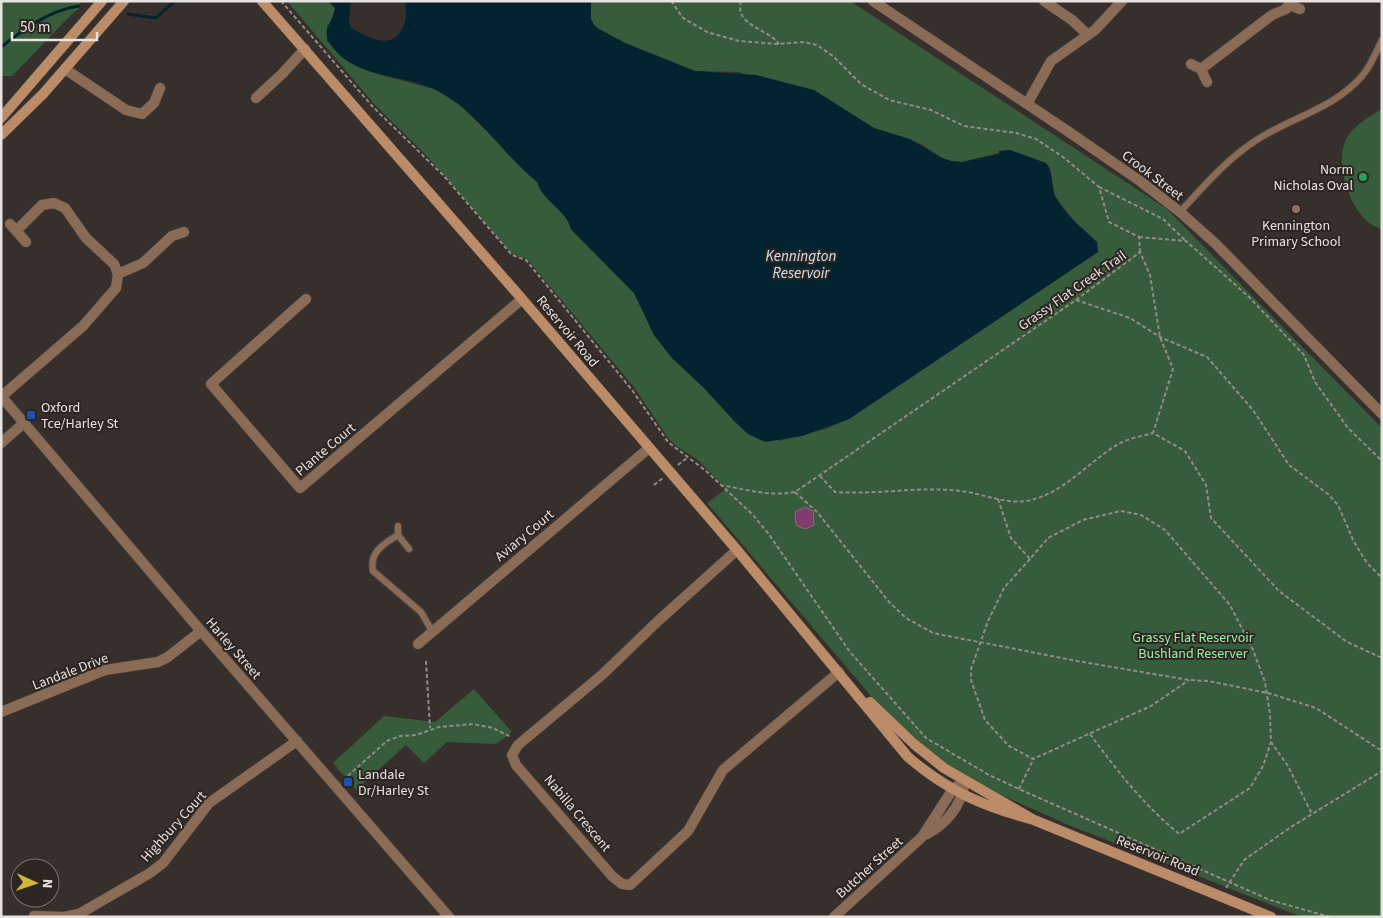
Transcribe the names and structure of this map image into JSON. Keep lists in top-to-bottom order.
{
  "streets": {
    "main road": ["Reservoir Road"],
    "street": [
      "Crook Street",
      "Plante Court",
      "Aviary Court",
      "Harley Street",
      "Landale Drive",
      "Nabilla Crescent",
      "Highbury Court",
      "Butcher Street"
    ],
    "path": ["Grassy Flat Creek Trail"]
  },
  "crossings": [
    ["Reservoir Road", "Plante Court"],
    ["Reservoir Road", "Aviary Court"],
    ["Reservoir Road", "Nabilla Crescent"],
    ["Reservoir Road", "Butcher Street"],
    ["Harley Street", "Landale Drive"],
    ["Harley Street", "Highbury Court"]
  ],
  "water": ["Kennington Reservoir"],
  "parks": ["Grassy Flat Reservoir Bushland Reserver"],
  "places": {
    "other": ["Norm Nicholas Oval", "Kennington Primary School"],
    "transit": ["Oxford Tce/Harley St", "Landale Dr/Harley St"]
  },
  "scale_bar": "50 m",
  "north": "right"
}
